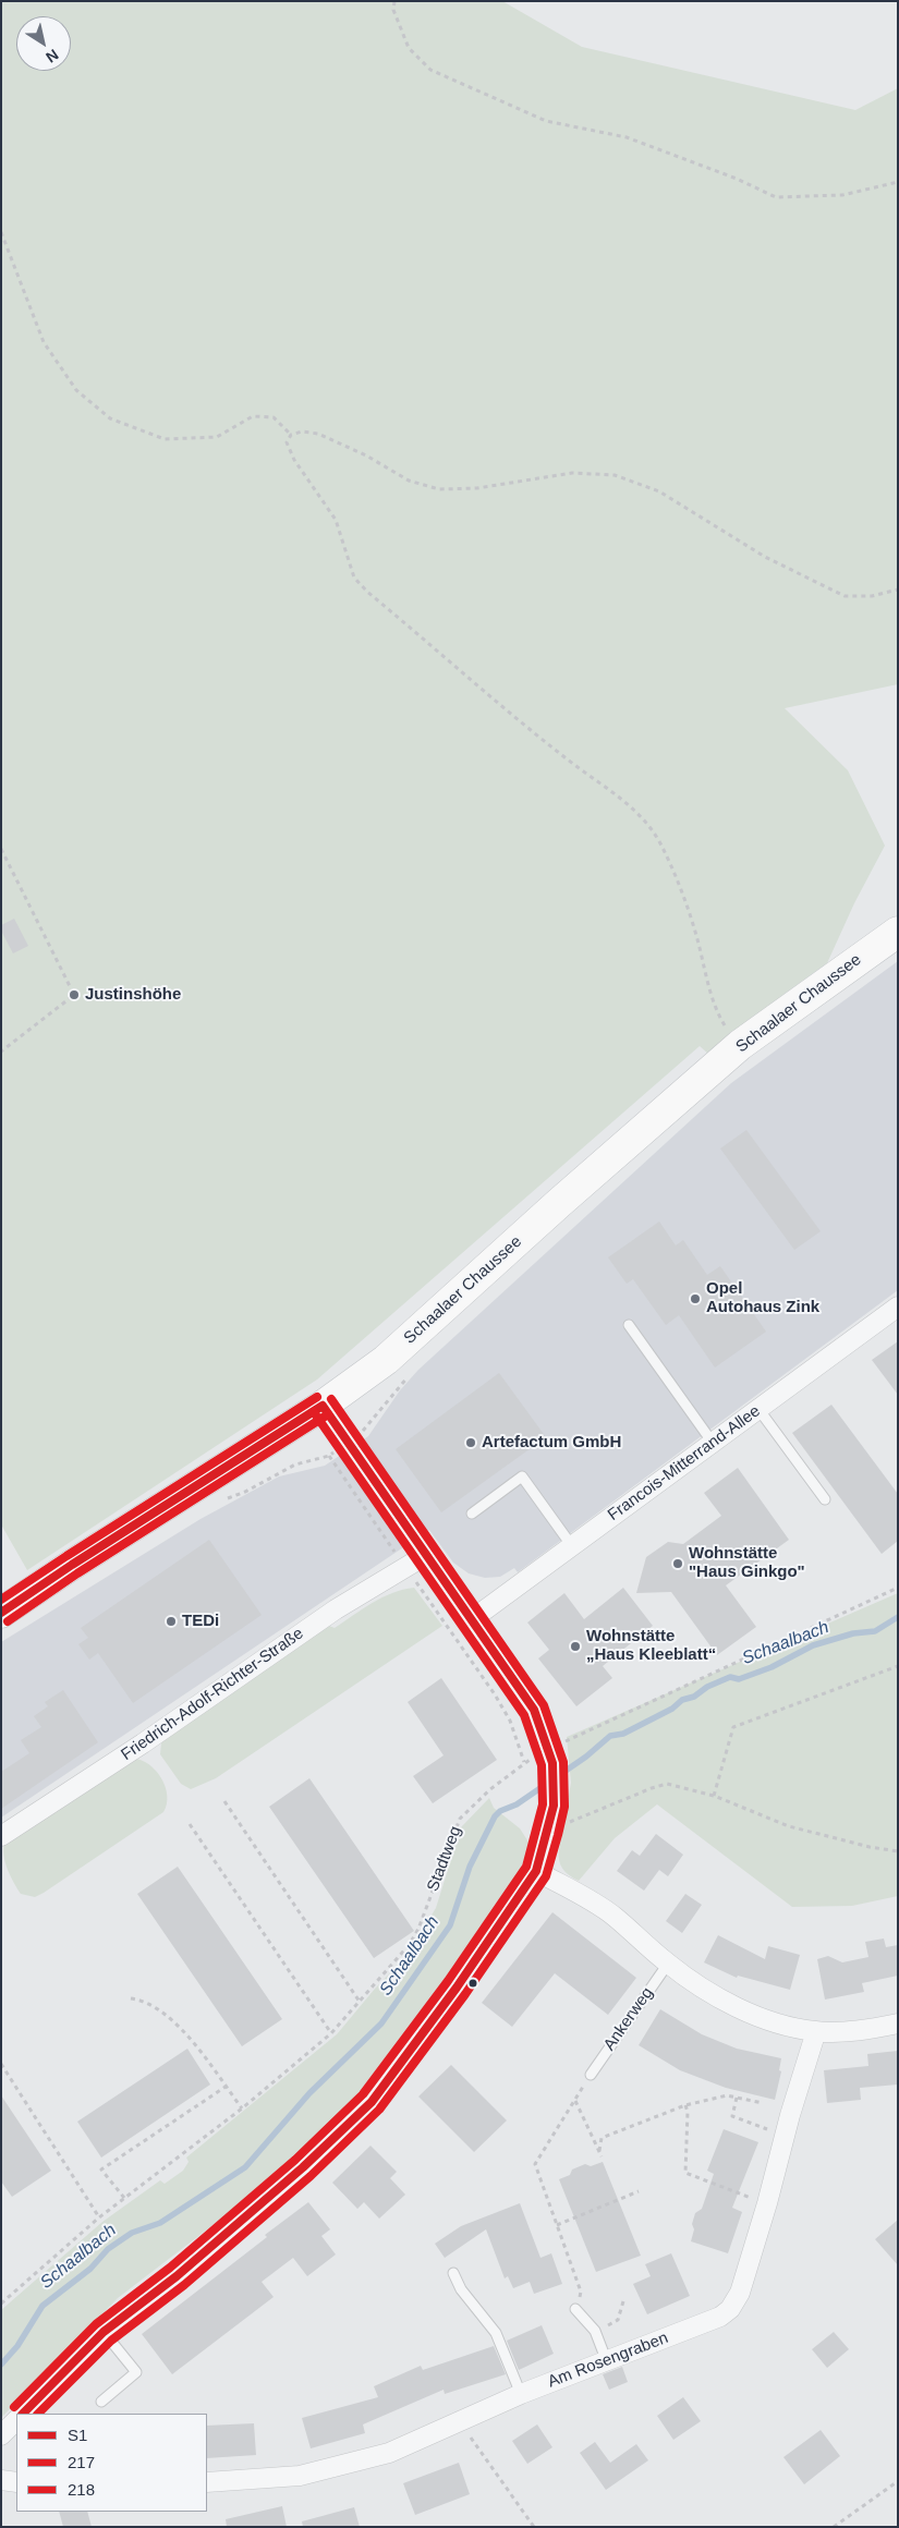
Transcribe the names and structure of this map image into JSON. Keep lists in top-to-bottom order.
{
  "streets": {
    "main road": ["Schaalaer Chaussee"],
    "street": ["Francois-Mitterrand-Allee", "Friedrich-Adolf-Richter-Straße", "Am Rosengraben"],
    "lane": ["Ankerweg"],
    "path": ["Stadtweg"]
  },
  "water": ["Schaalbach"],
  "places": [
    "Justinshöhe",
    "Opel Autohaus Zink",
    "Artefactum GmbH",
    "Wohnstätte \"Haus Ginkgo\"",
    "TEDi",
    "Wohnstätte „Haus Kleeblatt“"
  ],
  "lines": ["transit line 218", "transit line 217", "transit line S1"],
  "legend": ["S1", "217", "218"],
  "north": "bottom right"
}
